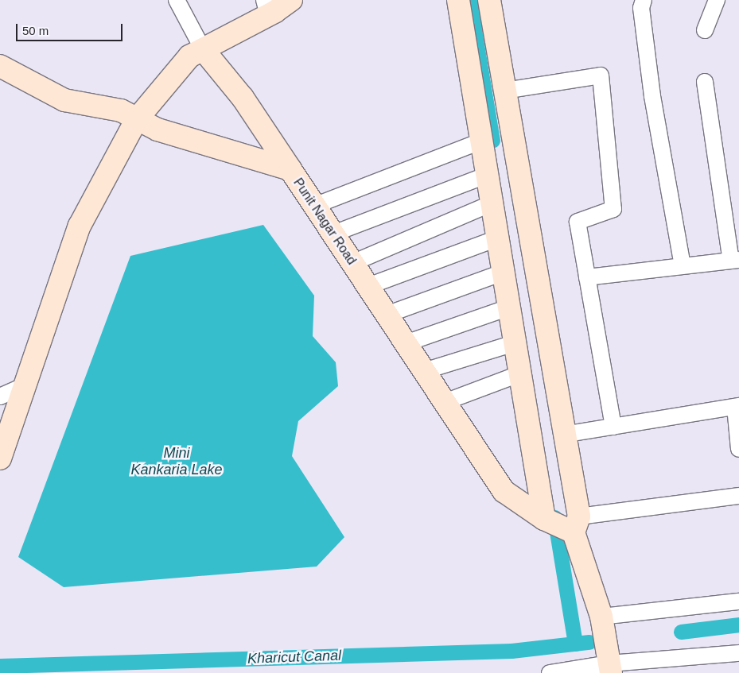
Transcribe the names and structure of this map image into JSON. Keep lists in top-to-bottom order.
{
  "streets": {
    "street": ["Punit Nagar Road"]
  },
  "water": ["Mini Kankaria Lake", "Kharicut Canal"],
  "scale_bar": "50 m"
}
